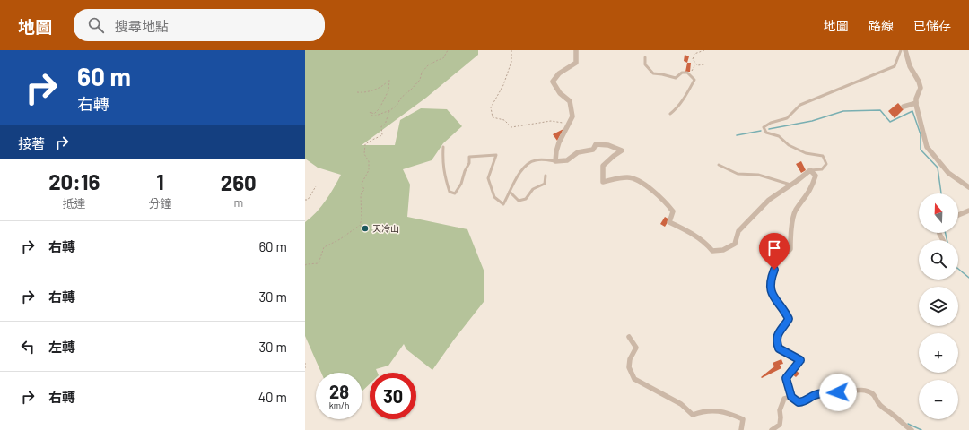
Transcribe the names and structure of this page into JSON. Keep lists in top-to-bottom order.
{
  "places": ["天冷山"],
  "north": "top",
  "page": {
    "header": "地圖",
    "search": "搜尋地點",
    "nav": ["地圖", "路線", "已儲存"],
    "turn": ["60 m", "右轉"],
    "then": "接著",
    "eta": [
      "20:16",
      "抵達",
      "1",
      "分鐘",
      "260",
      "m"
    ],
    "map_buttons": ["+", "−"],
    "list": [
      {
        "name": "右轉",
        "value": "60 m"
      },
      {
        "name": "右轉",
        "value": "30 m"
      },
      {
        "name": "左轉",
        "value": "30 m"
      },
      {
        "name": "右轉",
        "value": "40 m"
      }
    ],
    "speed": "28 km/h",
    "limit": "30"
  }
}
